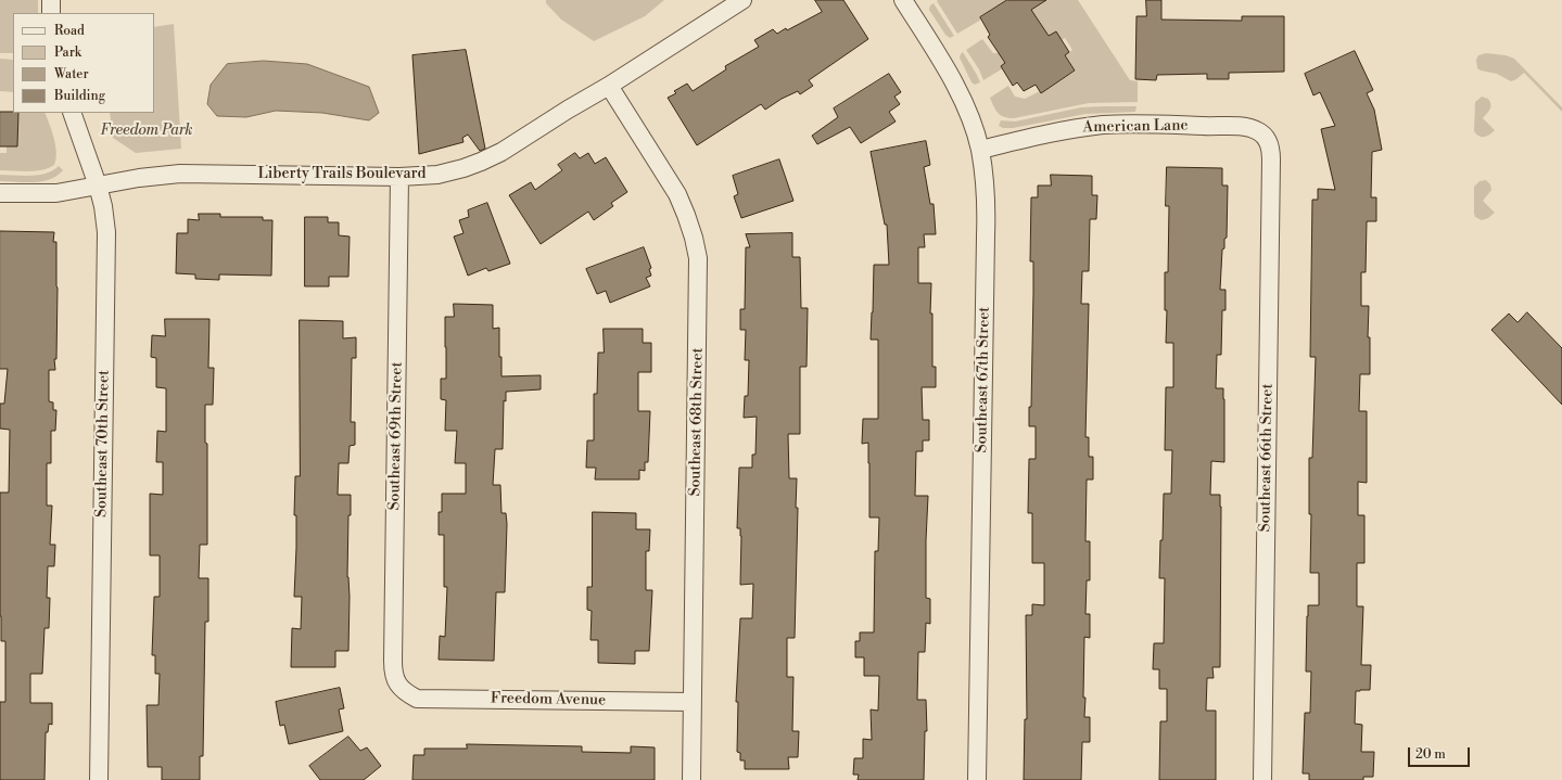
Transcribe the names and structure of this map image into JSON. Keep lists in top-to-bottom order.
{
  "streets": {
    "street": [
      "American Lane",
      "Liberty Trails Boulevard",
      "Southeast 67th Street",
      "Southeast 68th Street",
      "Southeast 69th Street",
      "Southeast 70th Street",
      "Southeast 66th Street",
      "Freedom Avenue"
    ]
  },
  "crossings": [
    ["American Lane", "Southeast 67th Street"],
    ["American Lane", "Southeast 66th Street"],
    ["Liberty Trails Boulevard", "Southeast 68th Street"],
    ["Liberty Trails Boulevard", "Southeast 69th Street"],
    ["Liberty Trails Boulevard", "Southeast 70th Street"],
    ["Southeast 68th Street", "Freedom Avenue"],
    ["Southeast 69th Street", "Freedom Avenue"]
  ],
  "parks": ["Freedom Park"],
  "legend": [
    "Road",
    "Park",
    "Water",
    "Building"
  ],
  "scale_bar": "20 m"
}
